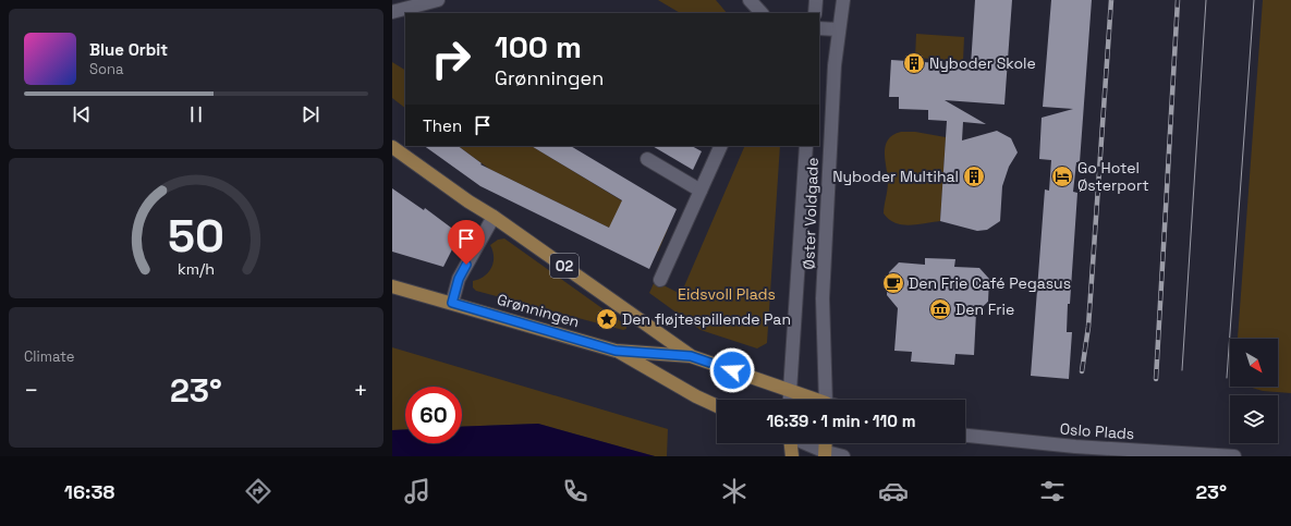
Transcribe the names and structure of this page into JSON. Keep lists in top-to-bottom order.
{
  "streets": {
    "main road": ["O2", "Grønningen"],
    "street": ["Øster Voldgade", "Oslo Plads"]
  },
  "crossings": [
    ["Øster Voldgade", "O2"],
    ["Øster Voldgade", "Grønningen"],
    ["O2", "Grønningen"]
  ],
  "parks": ["Eidsvoll Plads"],
  "places": {
    "building": ["Nyboder Skole", "Nyboder Multihal"],
    "hotel": ["Go Hotel Østerport"],
    "cafe": ["Den Frie Café Pegasus"],
    "museum": ["Den Frie"],
    "place": ["Den fløjtespillende Pan"]
  },
  "north": "bottom right",
  "page": {
    "turn": ["100 m", "Grønningen"],
    "song": ["Blue Orbit", "Sona"],
    "then": "Then",
    "tile": "Climate",
    "heat": ["−", "23°", "+"],
    "limit": "60",
    "trip": "16:39 · 1 min · 110 m",
    "tabs": ["16:38", "23°"],
    "gauge": ["50", "km/h"]
  }
}
